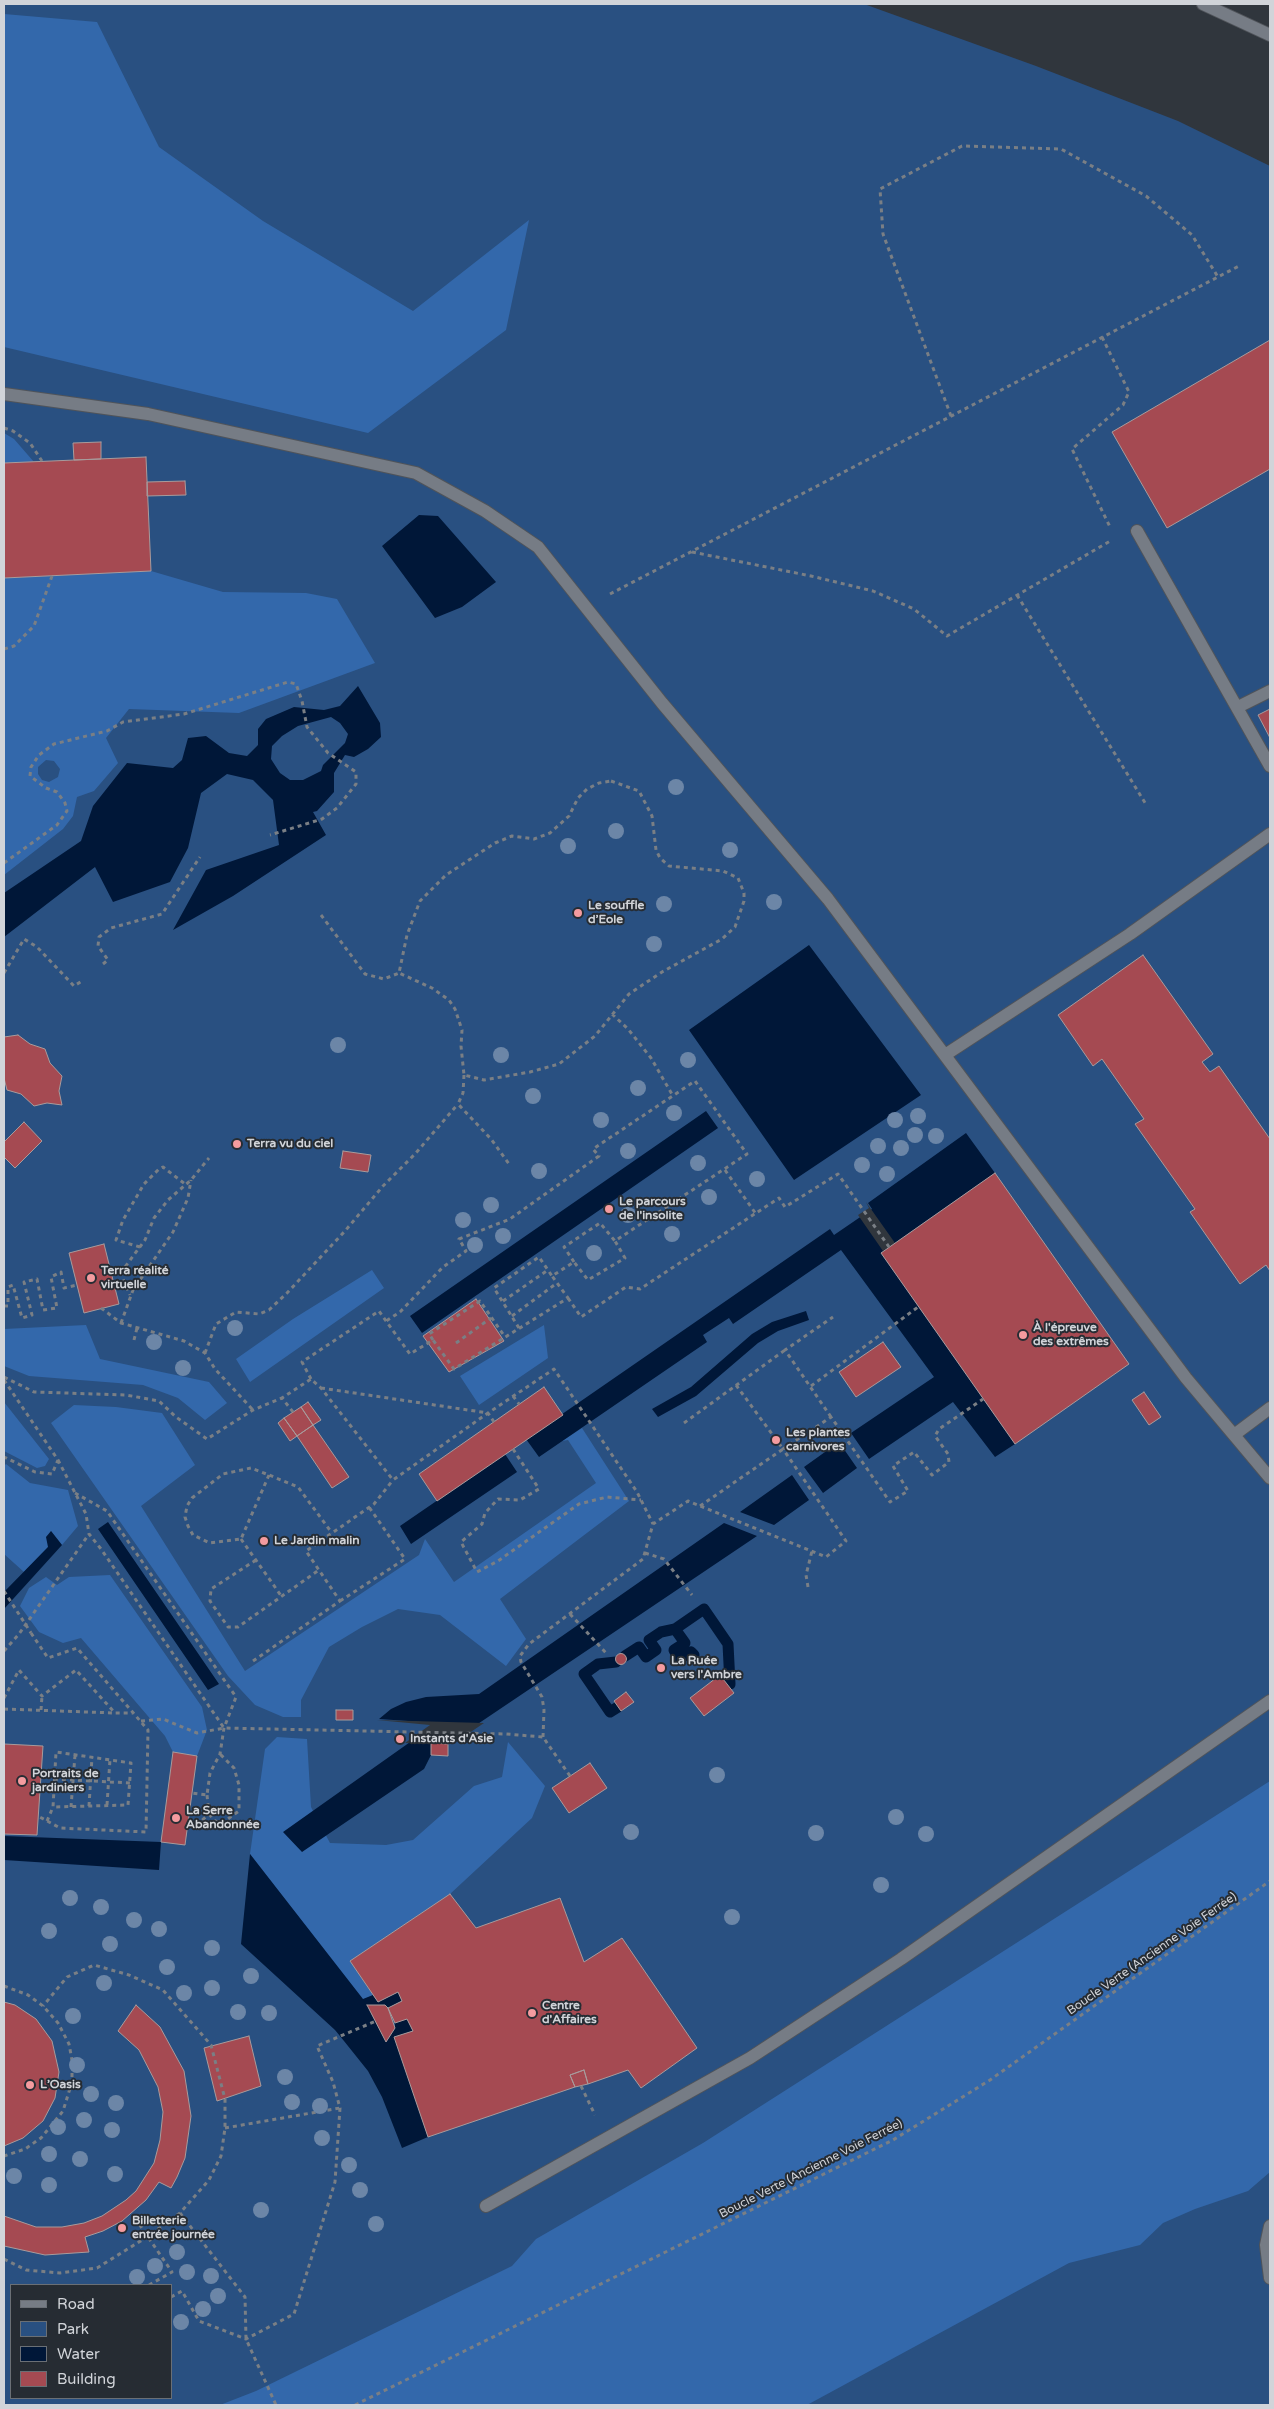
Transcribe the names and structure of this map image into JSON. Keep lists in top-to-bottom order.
{
  "streets": {
    "path": ["Boucle Verte (Ancienne Voie Ferrée)"]
  },
  "places": [
    "Le souffle d’Eole",
    "Terra vu du ciel",
    "Le parcours de l'insolite",
    "Terra réalité virtuelle",
    "À l'épreuve des extrêmes",
    "Les plantes carnivores",
    "Le Jardin malin",
    "La Ruée vers l'Ambre",
    "Instants d'Asie",
    "Portraits de jardiniers",
    "La Serre Abandonnée",
    "Centre d'Affaires",
    "L’Oasis",
    "Billetterie entrée journée"
  ],
  "legend": [
    "Road",
    "Park",
    "Water",
    "Building"
  ]
}
